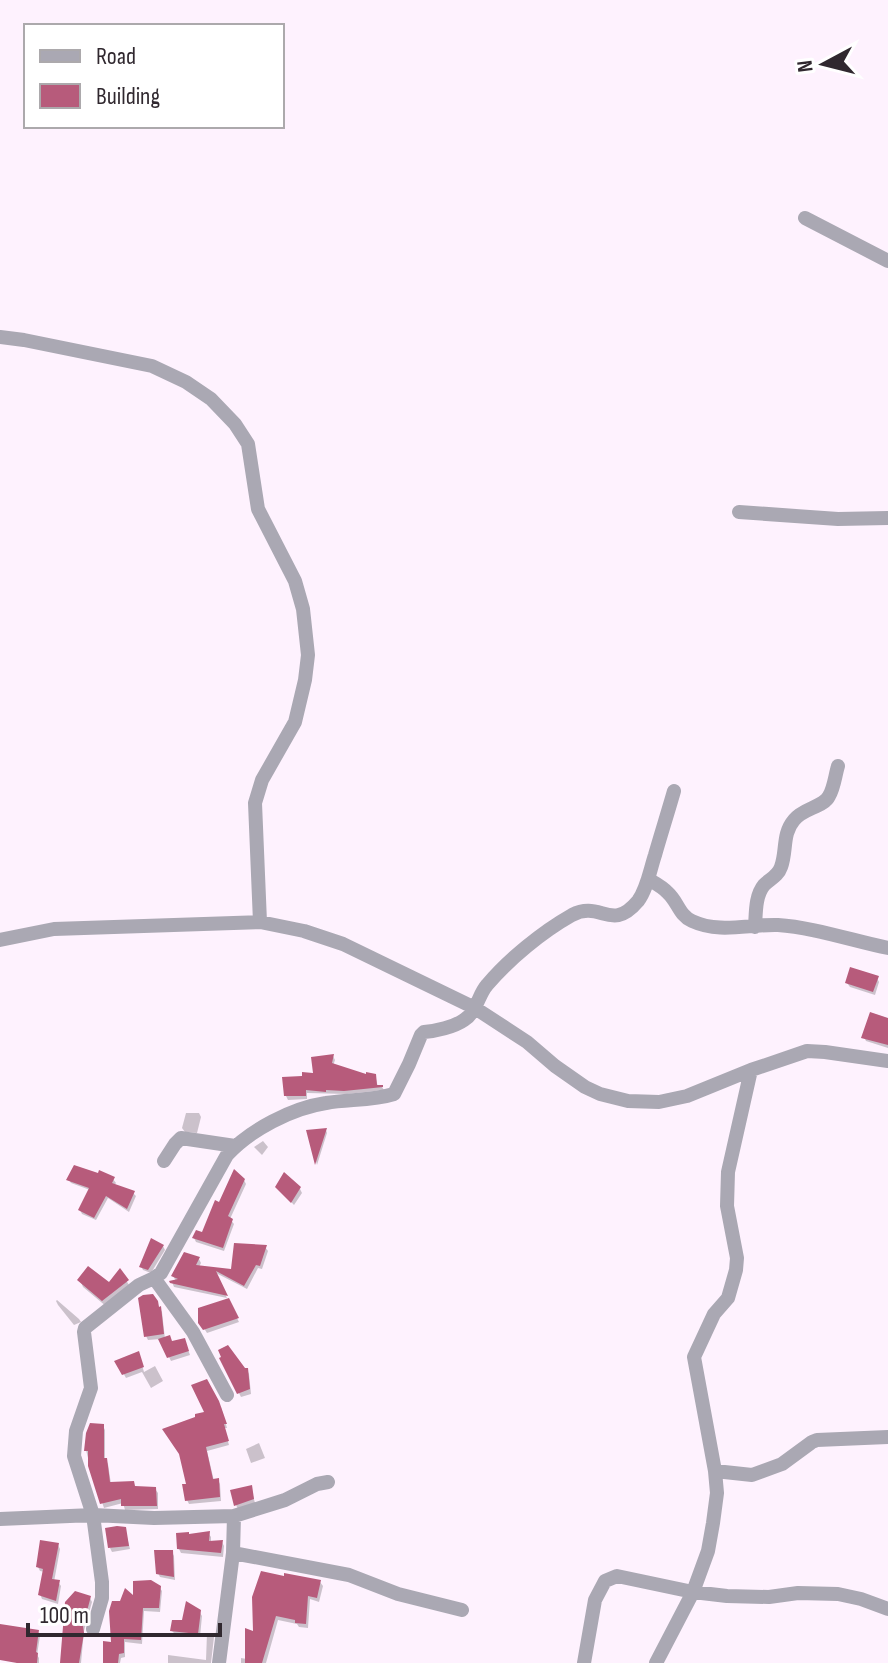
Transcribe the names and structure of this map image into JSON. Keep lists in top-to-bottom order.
{
  "legend": ["Road", "Building"],
  "scale_bar": "100 m",
  "north": "left"
}
